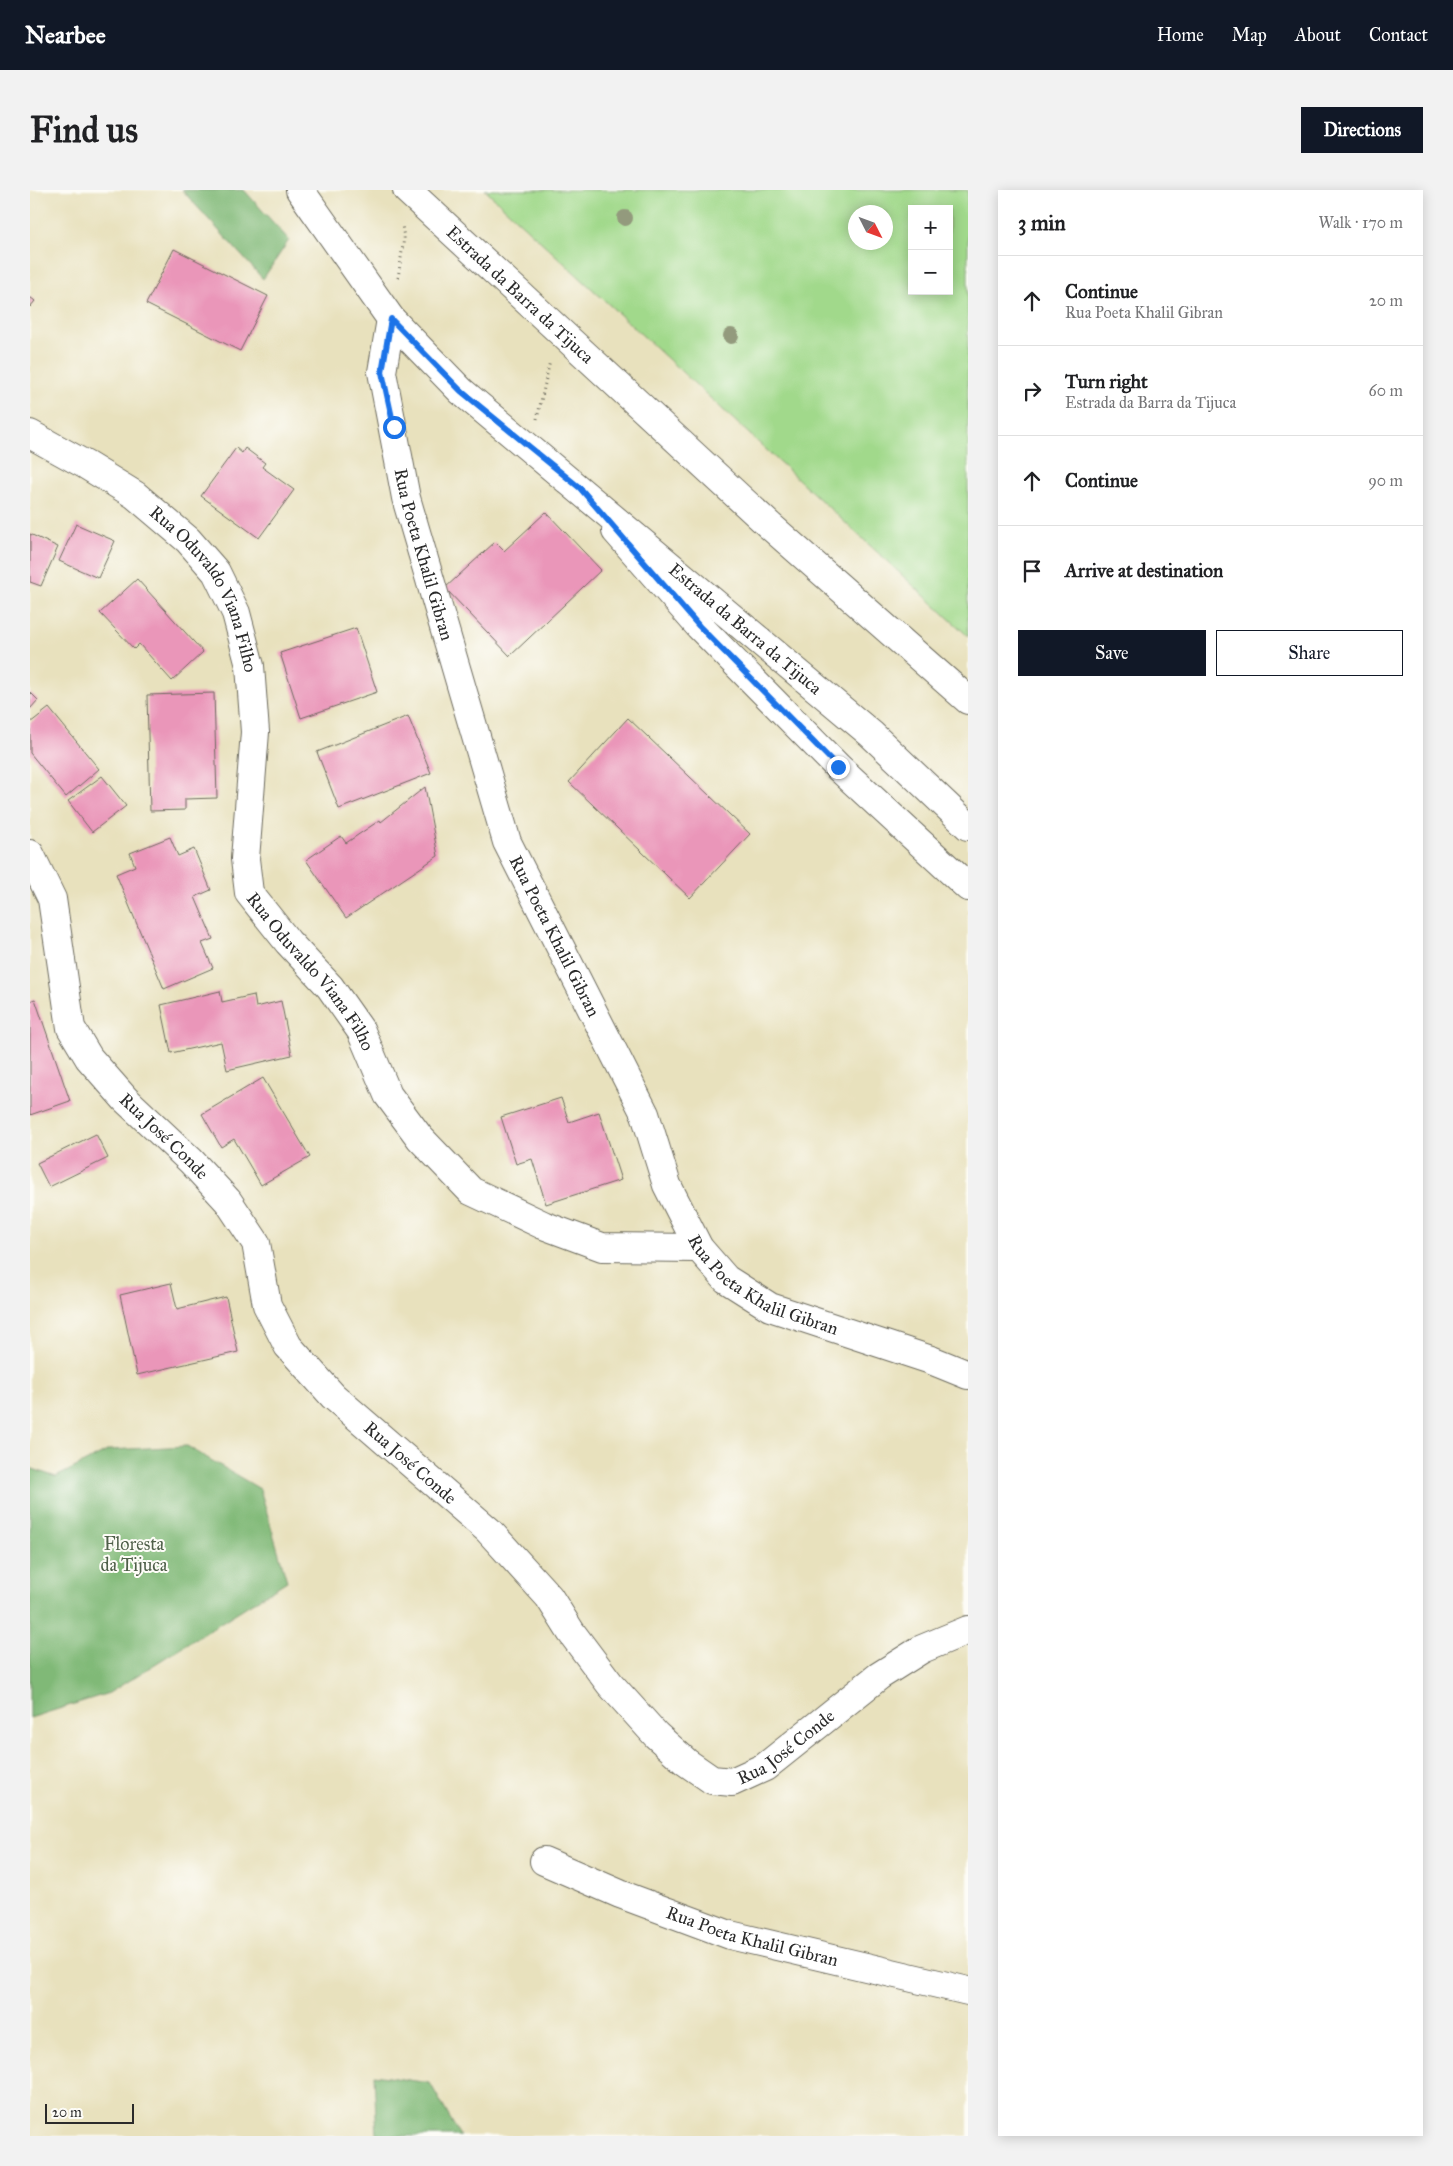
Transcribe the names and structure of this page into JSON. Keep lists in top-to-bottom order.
{
  "streets": {
    "street": [
      "Estrada da Barra da Tijuca",
      "Rua Poeta Khalil Gibran",
      "Rua Oduvaldo Viana Filho",
      "Rua José Conde"
    ]
  },
  "crossings": [
    ["Estrada da Barra da Tijuca", "Rua Poeta Khalil Gibran"],
    ["Rua Poeta Khalil Gibran", "Rua Oduvaldo Viana Filho"]
  ],
  "parks": ["Floresta da Tijuca"],
  "scale_bar": "20 m",
  "north": "bottom right",
  "page": {
    "header": "Nearbee",
    "nav": [
      "Home",
      "Map",
      "About",
      "Contact"
    ],
    "buttons": [
      "Directions",
      ["Save", "Share"]
    ],
    "title": "Find us",
    "heading": ["3 min", "Walk · 170 m"],
    "map_buttons": ["+", "−"],
    "list": [
      ["Continue", "Rua Poeta Khalil Gibran", "20 m"],
      ["Turn right", "Estrada da Barra da Tijuca", "60 m"],
      ["Continue", "90 m"],
      "Arrive at destination"
    ],
    "scale": "20 m"
  }
}
